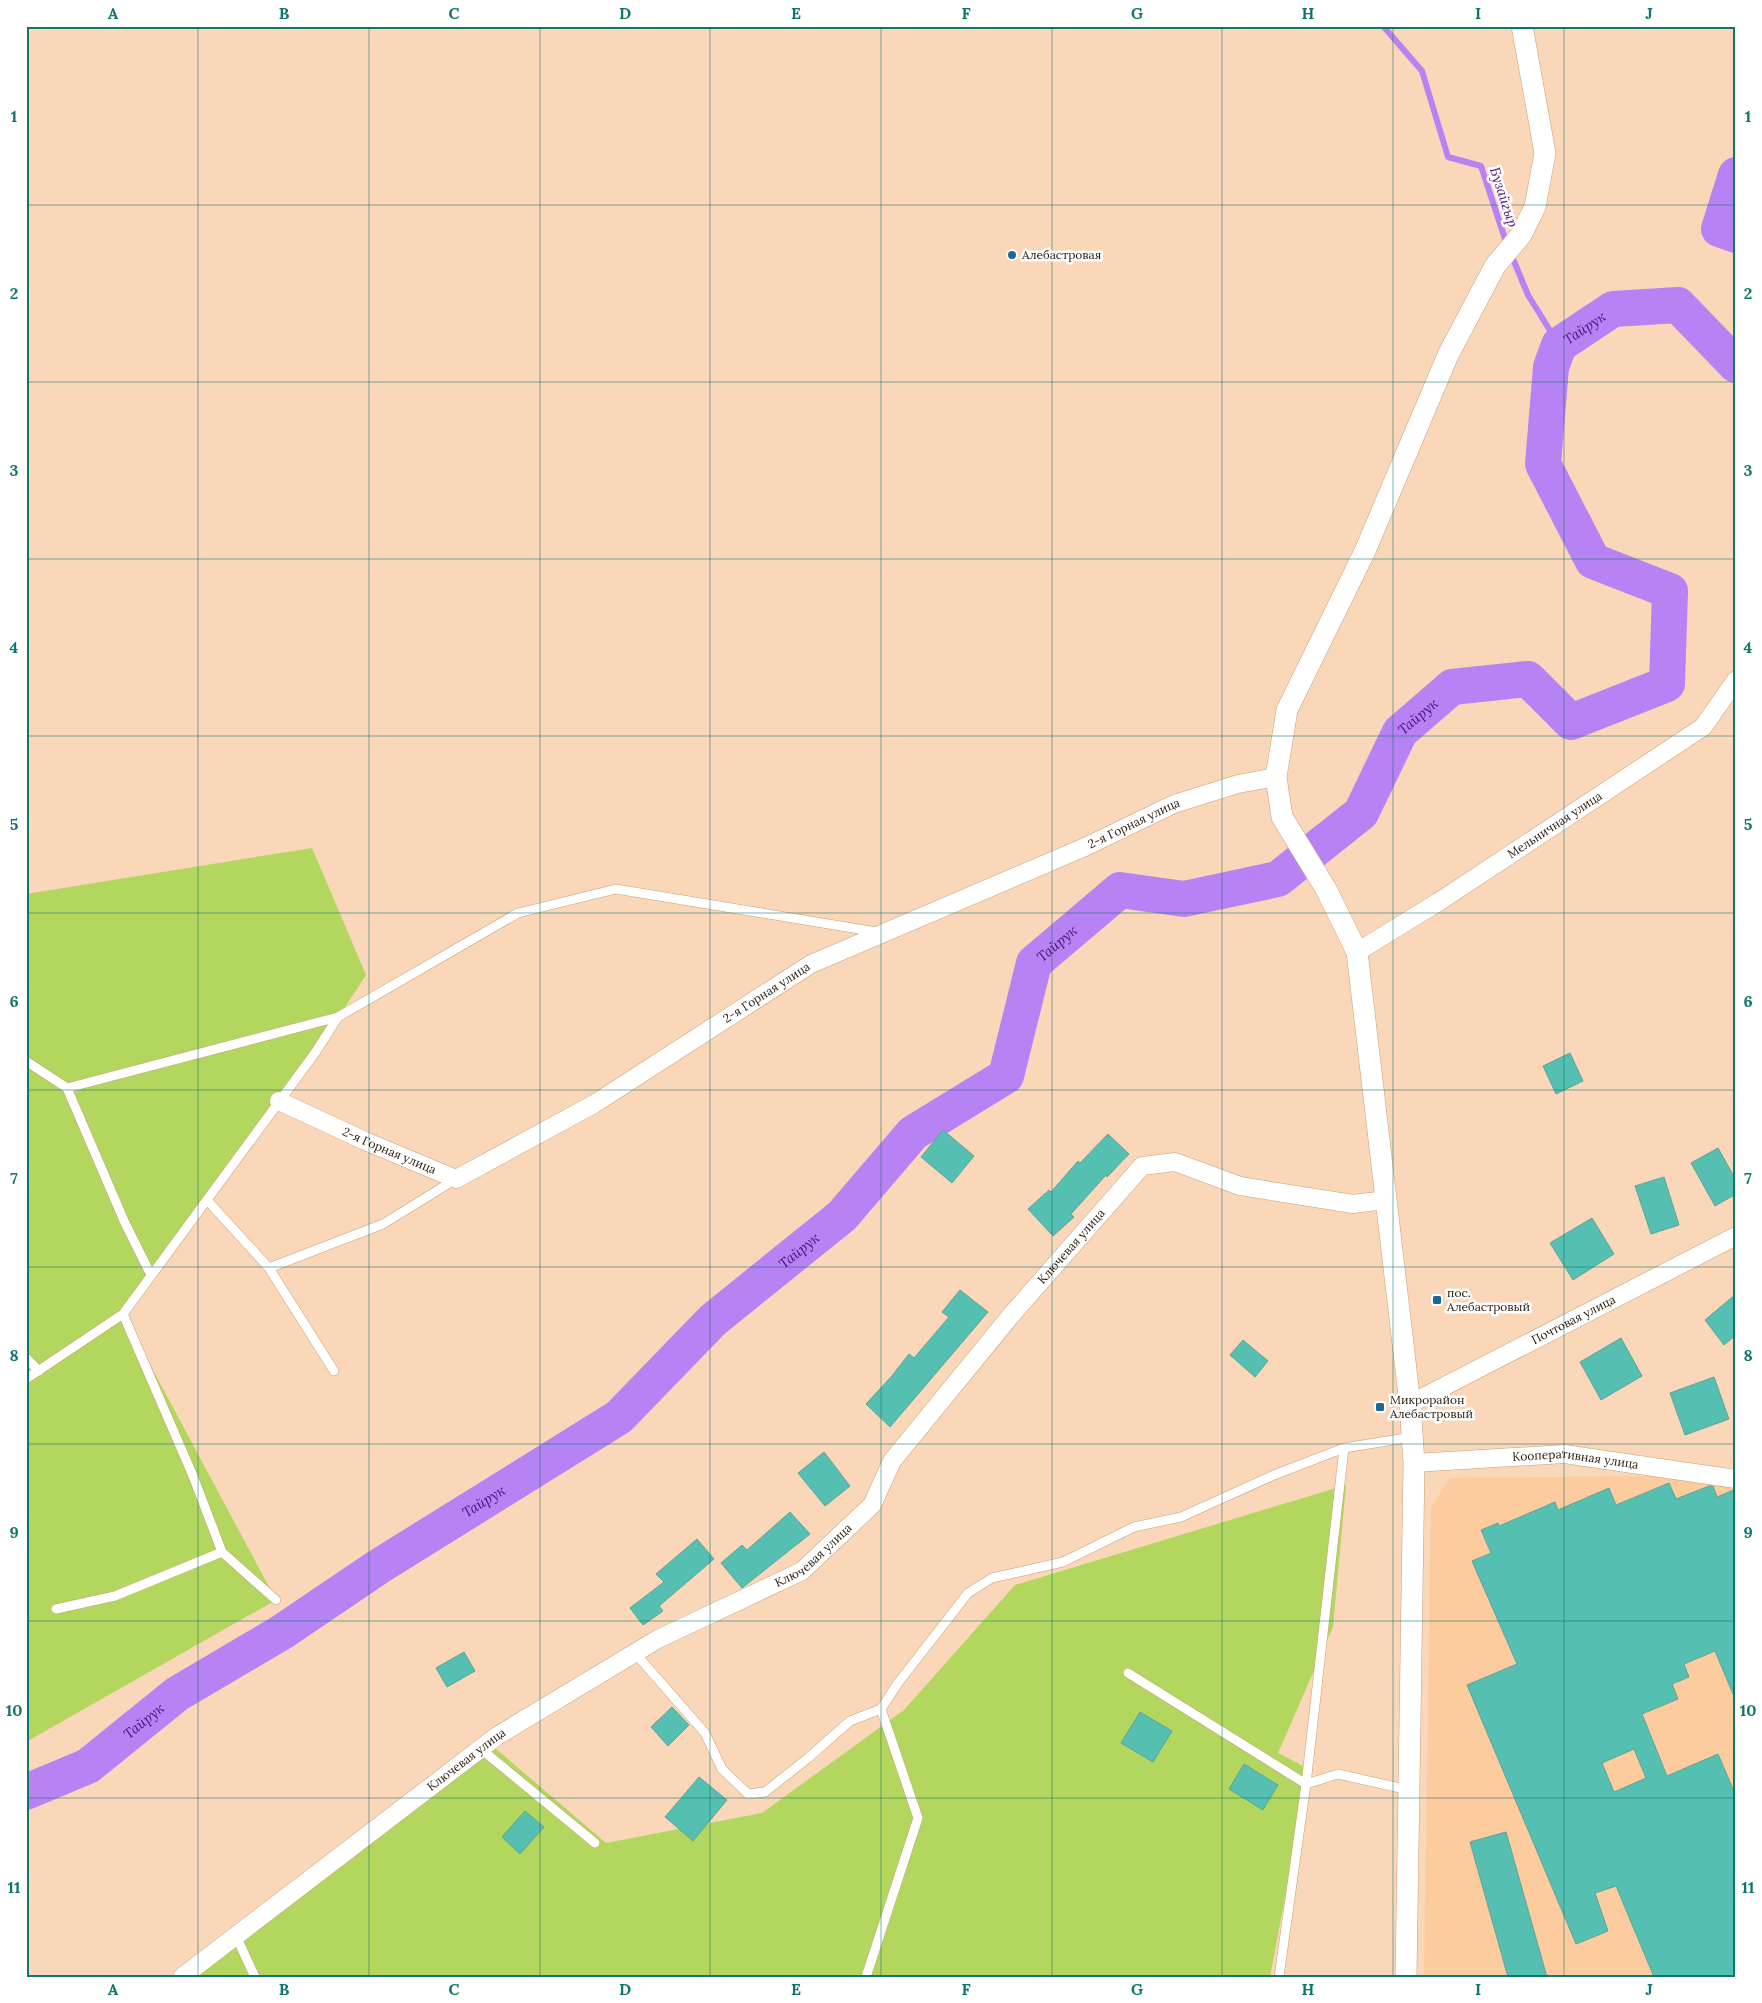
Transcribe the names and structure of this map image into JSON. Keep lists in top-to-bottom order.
{
  "streets": {
    "street": [
      "2-я Горная улица",
      "Мельничная улица",
      "Ключевая улица",
      "Почтовая улица",
      "Кооперативная улица"
    ]
  },
  "water": ["Бузайгыр", "Тайрук"],
  "places": {
    "other": ["Алебастровая"],
    "transit": ["пос. Алебастровый", "Микрорайон Алебастровый"]
  },
  "grid": {
    "columns": [
      "A",
      "B",
      "C",
      "D",
      "E",
      "F",
      "G",
      "H",
      "I",
      "J"
    ],
    "rows": [
      "1",
      "2",
      "3",
      "4",
      "5",
      "6",
      "7",
      "8",
      "9",
      "10",
      "11"
    ]
  }
}
